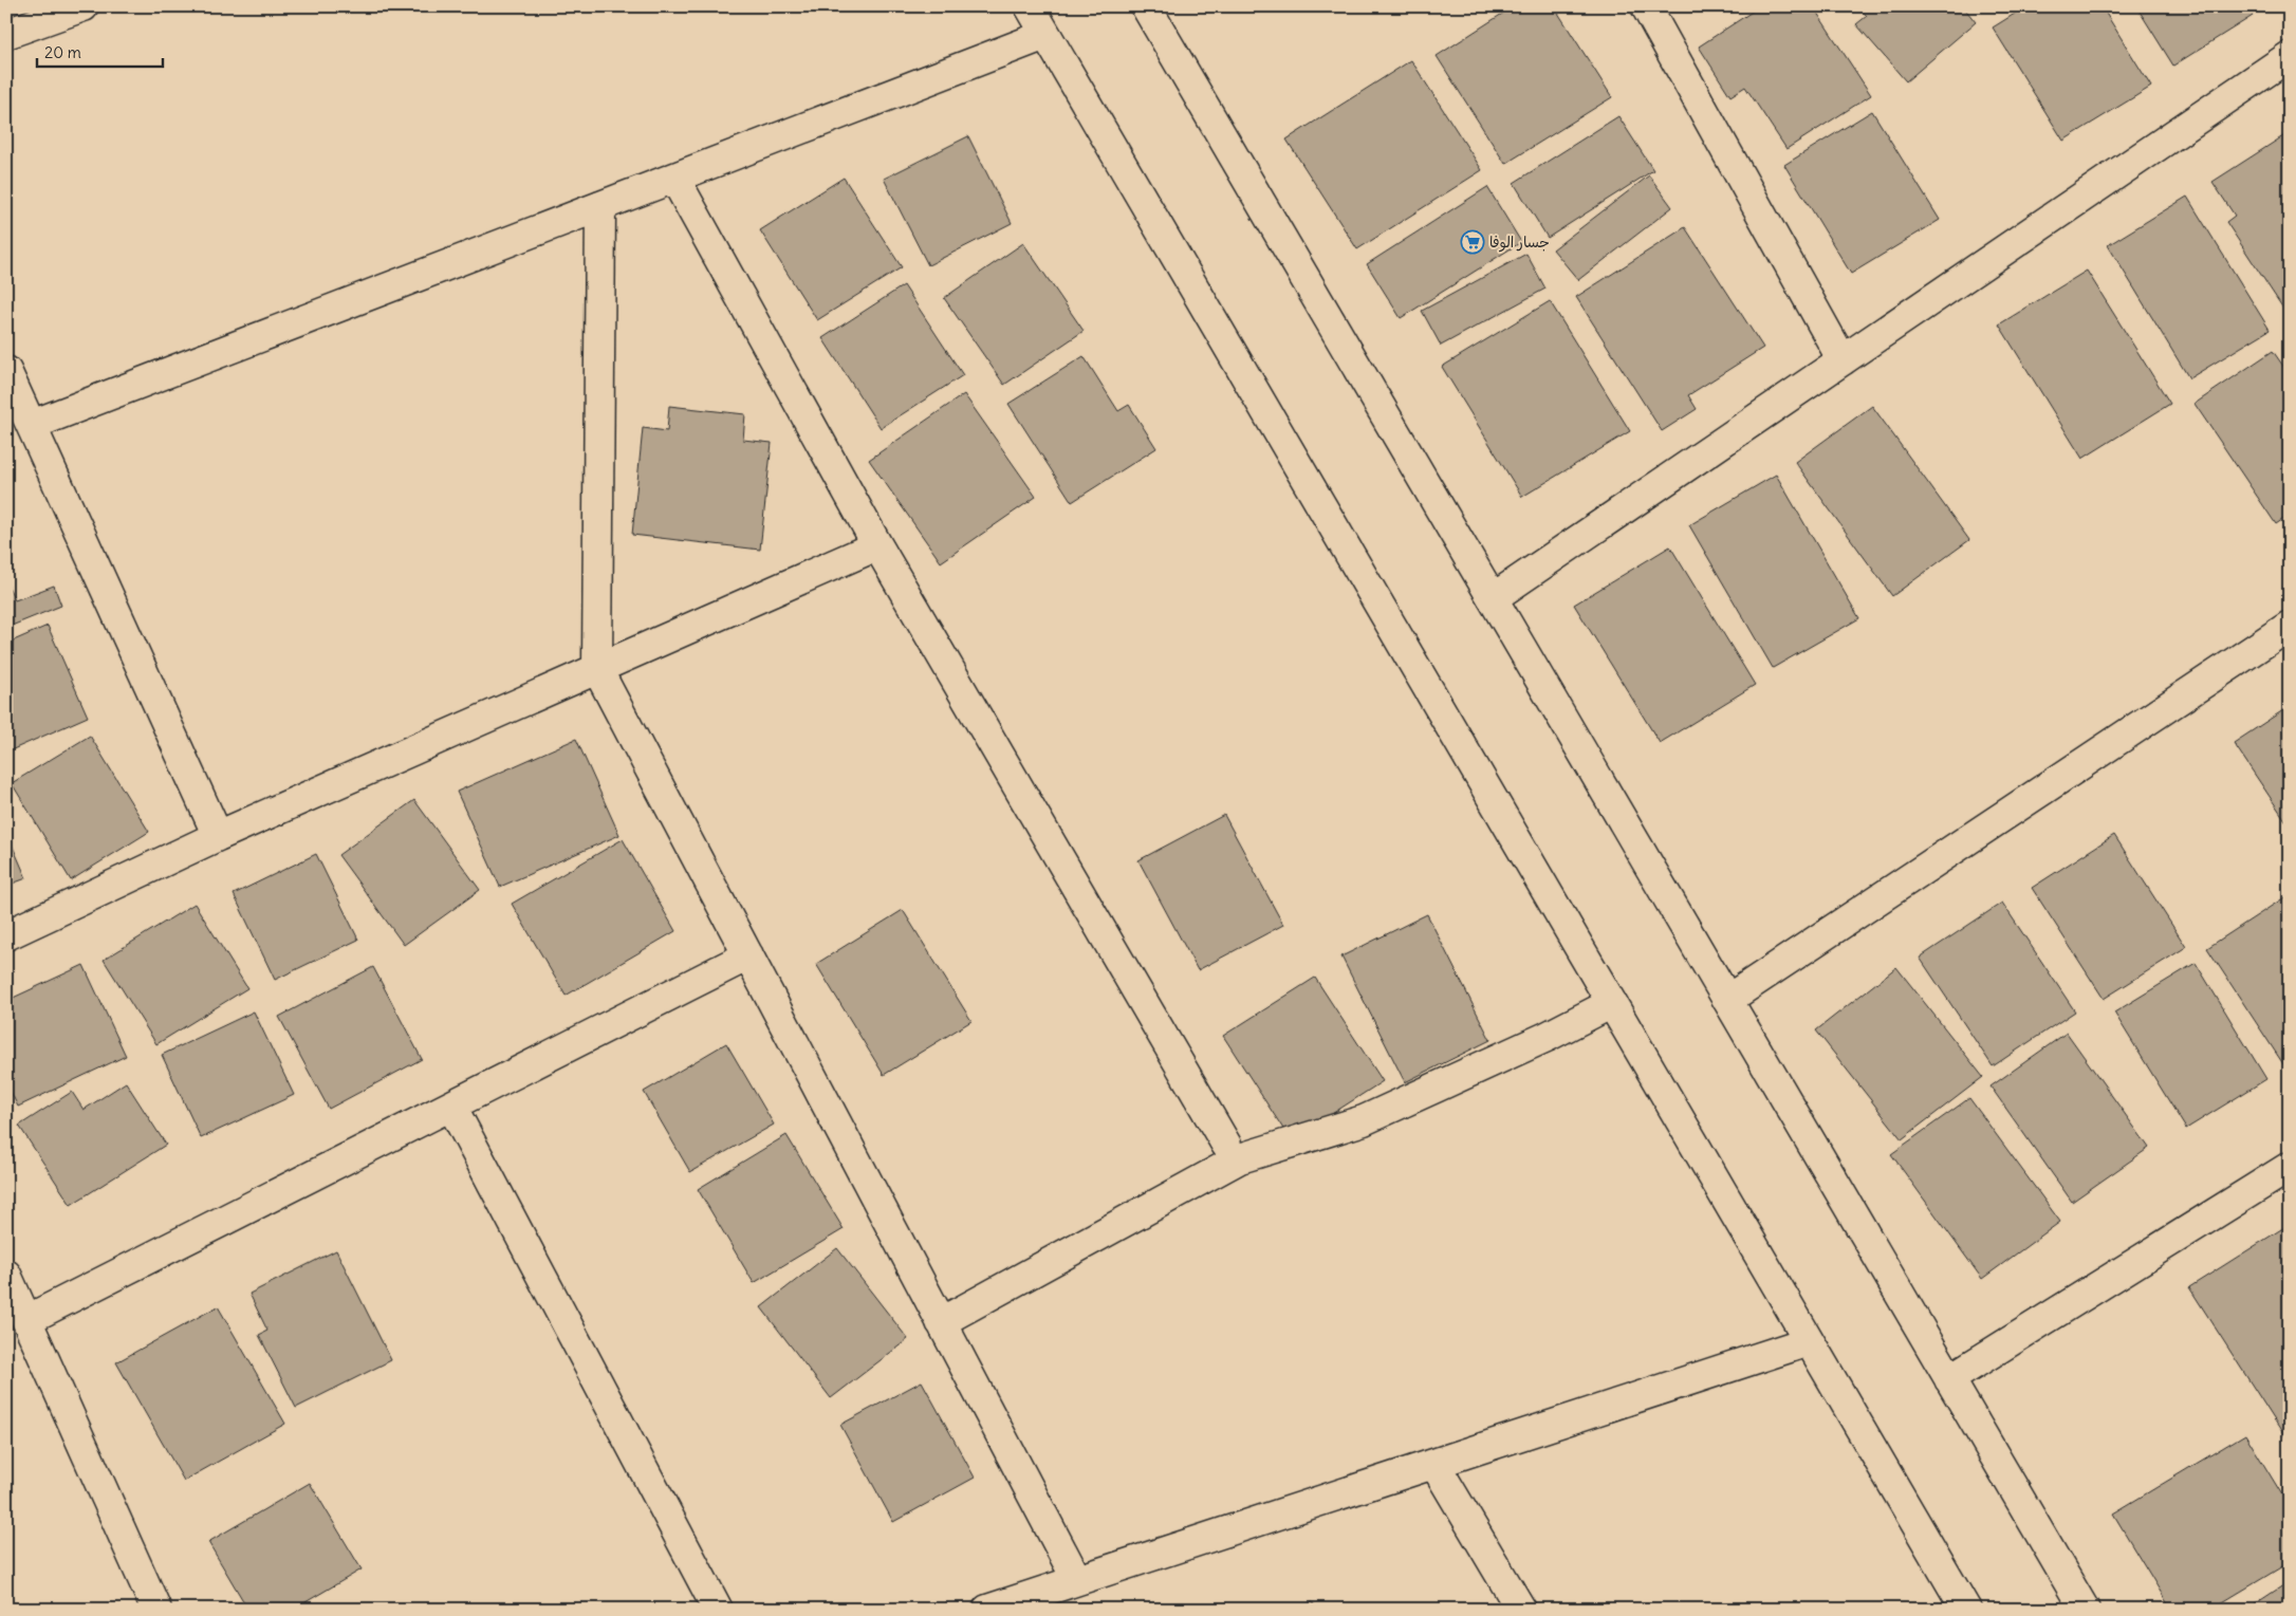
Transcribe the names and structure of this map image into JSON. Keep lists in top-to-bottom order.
{
  "places": {
    "supermarket": ["جسار الوفا"]
  },
  "scale_bar": "20 m"
}
